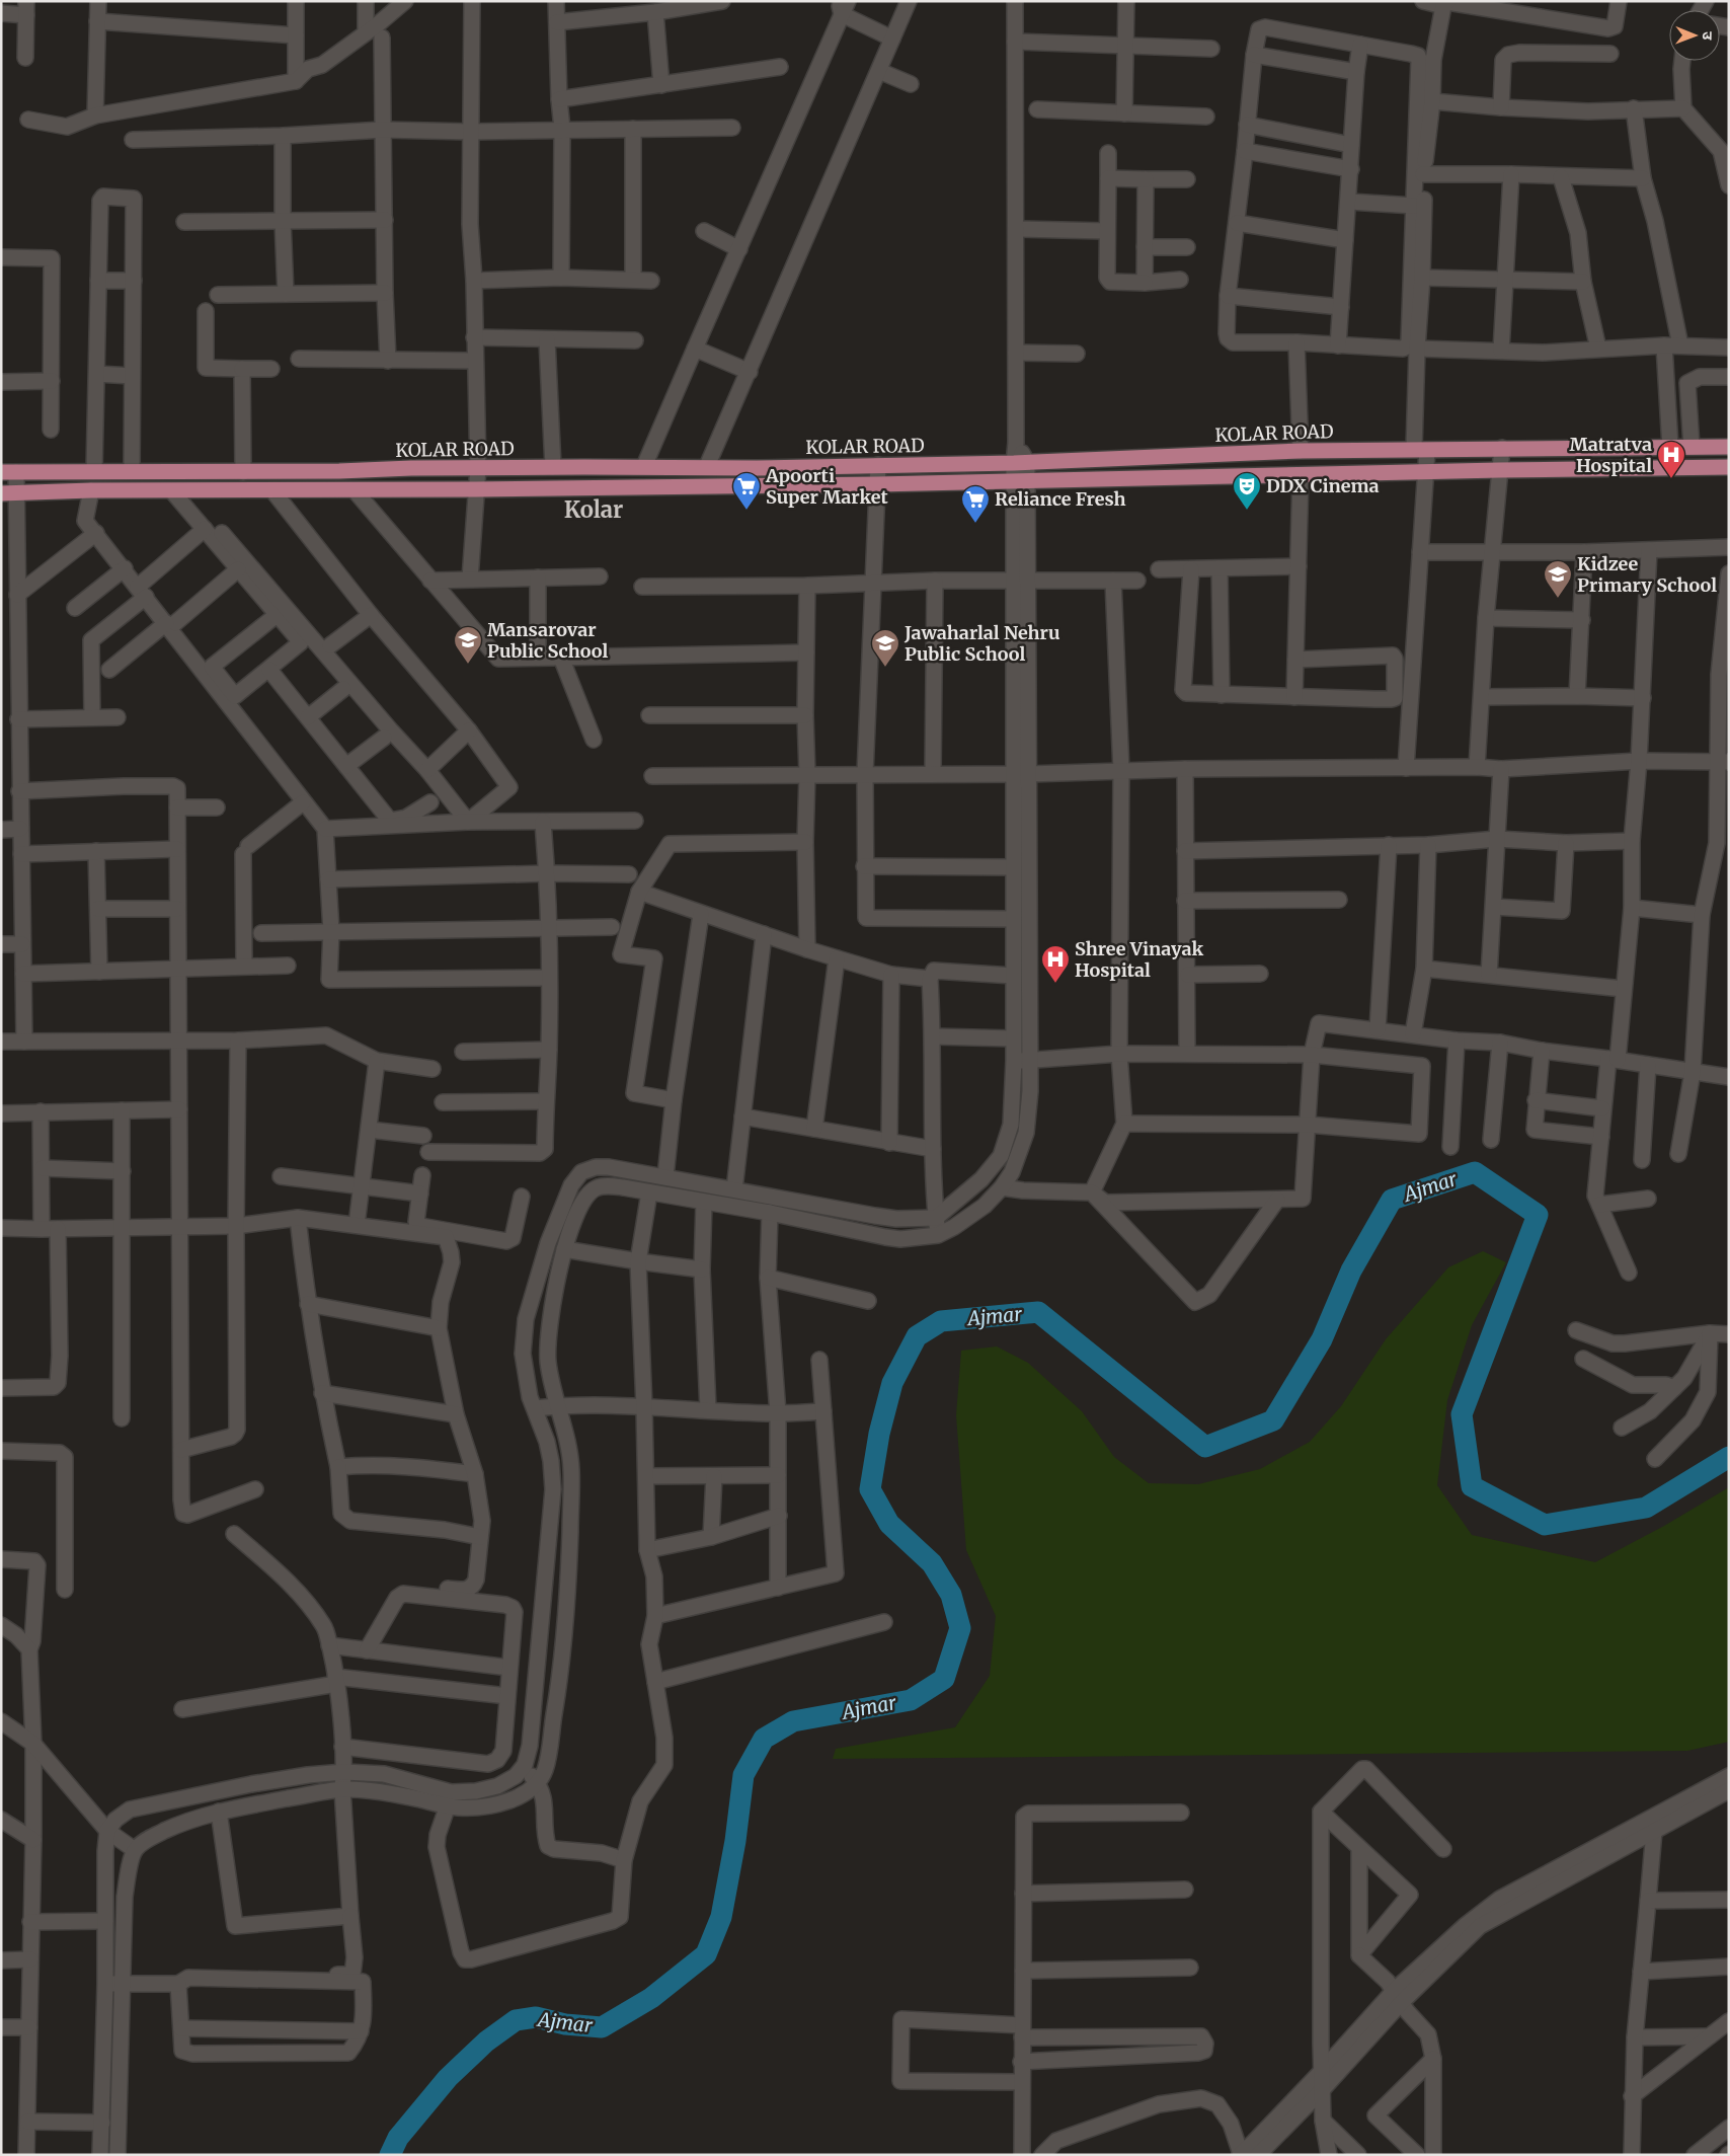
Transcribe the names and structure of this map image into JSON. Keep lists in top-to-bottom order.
{
  "streets": {
    "main road": ["KOLAR ROAD"]
  },
  "districts": ["Kolar"],
  "water": ["Ajmar"],
  "places": {
    "hospital": ["Matratva Hospital", "Shree Vinayak Hospital"],
    "supermarket": ["Apoorti Super Market", "Reliance Fresh"],
    "theatre": ["DDX Cinema"],
    "school or university": ["Kidzee Primary School", "Mansarovar Public School", "Jawaharlal Nehru Public School"]
  },
  "north": "right"
}
